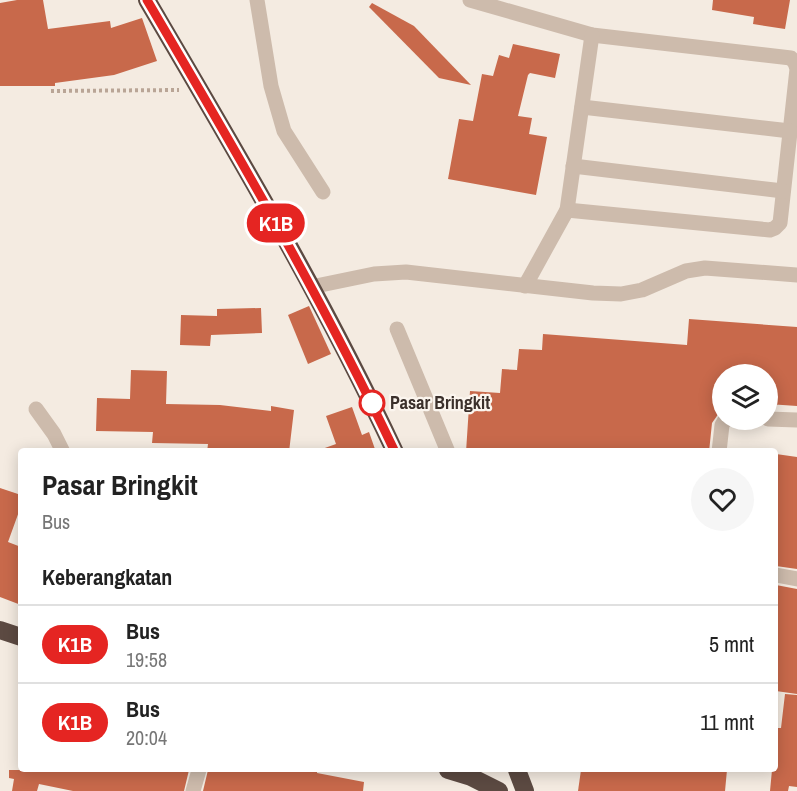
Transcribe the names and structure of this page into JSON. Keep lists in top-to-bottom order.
{
  "places": ["Pasar Bringkit"],
  "lines": ["bus line K1B"],
  "page": {
    "on_map": "K1B",
    "heading": [
      ["Pasar Bringkit", "Bus"],
      "Keberangkatan"
    ],
    "list": [
      {
        "mark": "K1B",
        "name": "Bus",
        "note": "19:58",
        "value": "5 mnt"
      },
      {
        "mark": "K1B",
        "name": "Bus",
        "note": "20:04",
        "value": "11 mnt"
      }
    ]
  }
}
